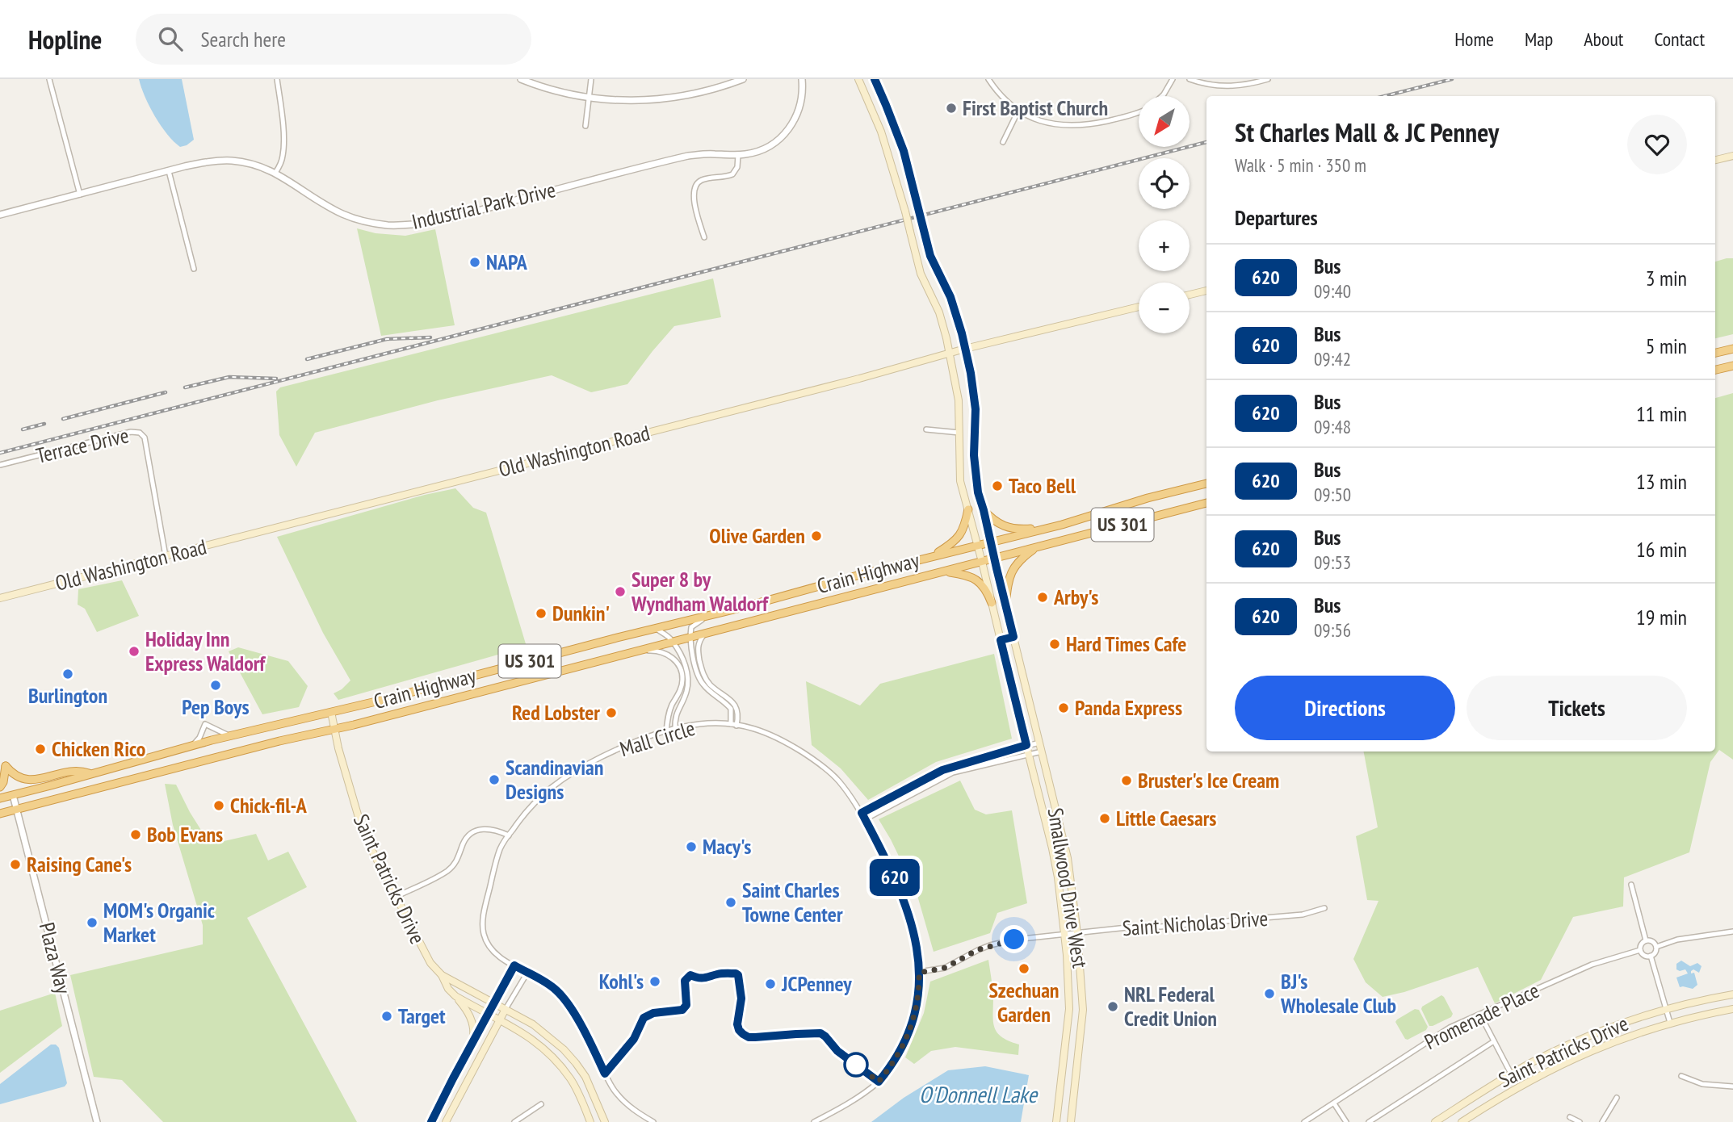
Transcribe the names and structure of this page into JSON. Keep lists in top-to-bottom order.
{
  "streets": {
    "highway": ["US 301", "Crain Highway"],
    "main road": ["Old Washington Road", "Saint Patricks Drive", "Smallwood Drive West"],
    "street": [
      "Industrial Park Drive",
      "Terrace Drive",
      "Mall Circle",
      "Saint Nicholas Drive",
      "Plaza Way",
      "Promenade Place"
    ]
  },
  "crossings": [
    ["Terrace Drive", "Old Washington Road"],
    ["Old Washington Road", "Smallwood Drive West"],
    ["Crain Highway", "Saint Patricks Drive"],
    ["Crain Highway", "Smallwood Drive West"],
    ["Crain Highway", "Plaza Way"],
    ["Smallwood Drive West", "Saint Nicholas Drive"]
  ],
  "water": ["O'Donnell Lake"],
  "places": [
    "First Baptist Church",
    "NAPA",
    "Taco Bell",
    "Olive Garden",
    "Super 8 by Wyndham Waldorf",
    "Arby's",
    "Dunkin'",
    "Hard Times Cafe",
    "Holiday Inn Express Waldorf",
    "Burlington",
    "Pep Boys",
    "Panda Express",
    "Red Lobster",
    "Chicken Rico",
    "Scandinavian Designs",
    "Bruster's Ice Cream",
    "Chick-fil-A",
    "Little Caesars",
    "Bob Evans",
    "Macy's",
    "Raising Cane's",
    "Saint Charles Towne Center",
    "MOM's Organic Market",
    "Szechuan Garden",
    "Kohl's",
    "JCPenney",
    "BJ's Wholesale Club",
    "NRL Federal Credit Union",
    "Target"
  ],
  "lines": ["bus line 620"],
  "north": "bottom left",
  "page": {
    "header": "Hopline",
    "search": "Search here",
    "nav": [
      "Home",
      "Map",
      "About",
      "Contact"
    ],
    "on_map": "620",
    "map_buttons": ["+", "−"],
    "heading": [
      ["St Charles Mall & JC Penney", "Walk · 5 min · 350 m"],
      "Departures"
    ],
    "list": [
      {
        "mark": "620",
        "name": "Bus",
        "note": "09:40",
        "value": "3 min"
      },
      {
        "mark": "620",
        "name": "Bus",
        "note": "09:42",
        "value": "5 min"
      },
      {
        "mark": "620",
        "name": "Bus",
        "note": "09:48",
        "value": "11 min"
      },
      {
        "mark": "620",
        "name": "Bus",
        "note": "09:50",
        "value": "13 min"
      },
      {
        "mark": "620",
        "name": "Bus",
        "note": "09:53",
        "value": "16 min"
      },
      {
        "mark": "620",
        "name": "Bus",
        "note": "09:56",
        "value": "19 min"
      }
    ],
    "buttons": ["Directions", "Tickets"]
  }
}
